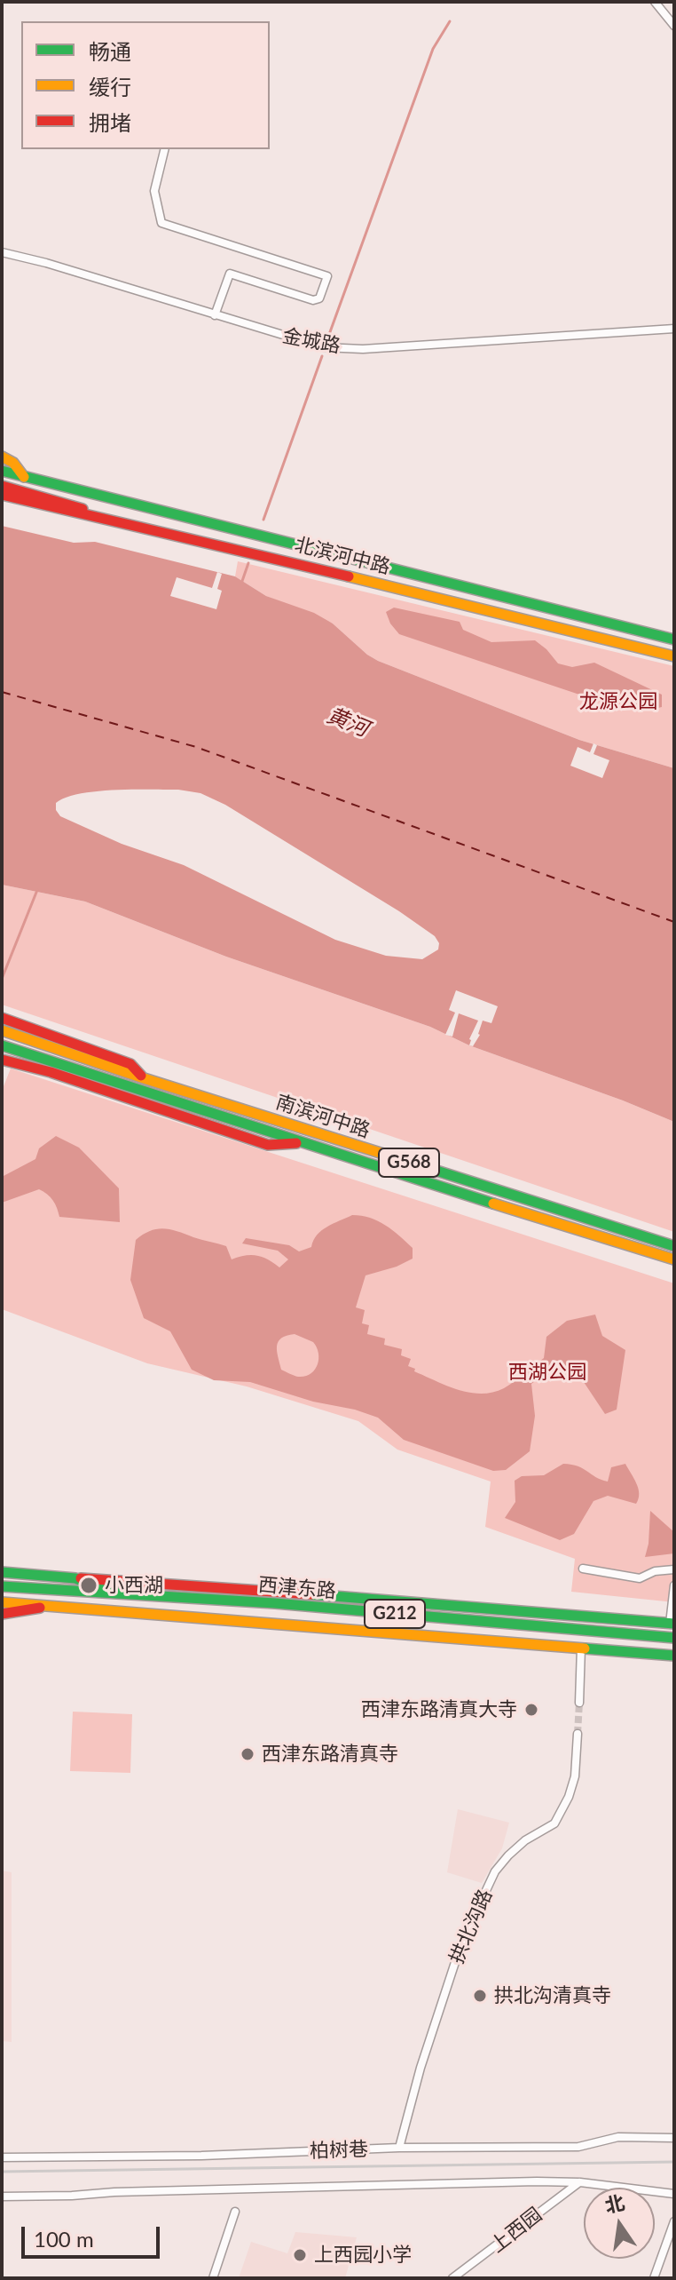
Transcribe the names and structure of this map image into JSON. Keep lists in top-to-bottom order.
{
  "streets": {
    "main road": [
      "北滨河中路",
      "南滨河中路",
      "G568",
      "西津东路",
      "G212"
    ],
    "street": [
      "金城路",
      "拱北沟路",
      "柏树巷",
      "上西园"
    ]
  },
  "crossings": [
    ["拱北沟路", "柏树巷"]
  ],
  "water": ["黄河"],
  "parks": ["龙源公园", "西湖公园"],
  "places": [
    "小西湖",
    "西津东路清真大寺",
    "西津东路清真寺",
    "拱北沟清真寺",
    "上西园小学"
  ],
  "legend": ["畅通", "缓行", "拥堵"],
  "scale_bar": "100 m",
  "north": "top"
}
